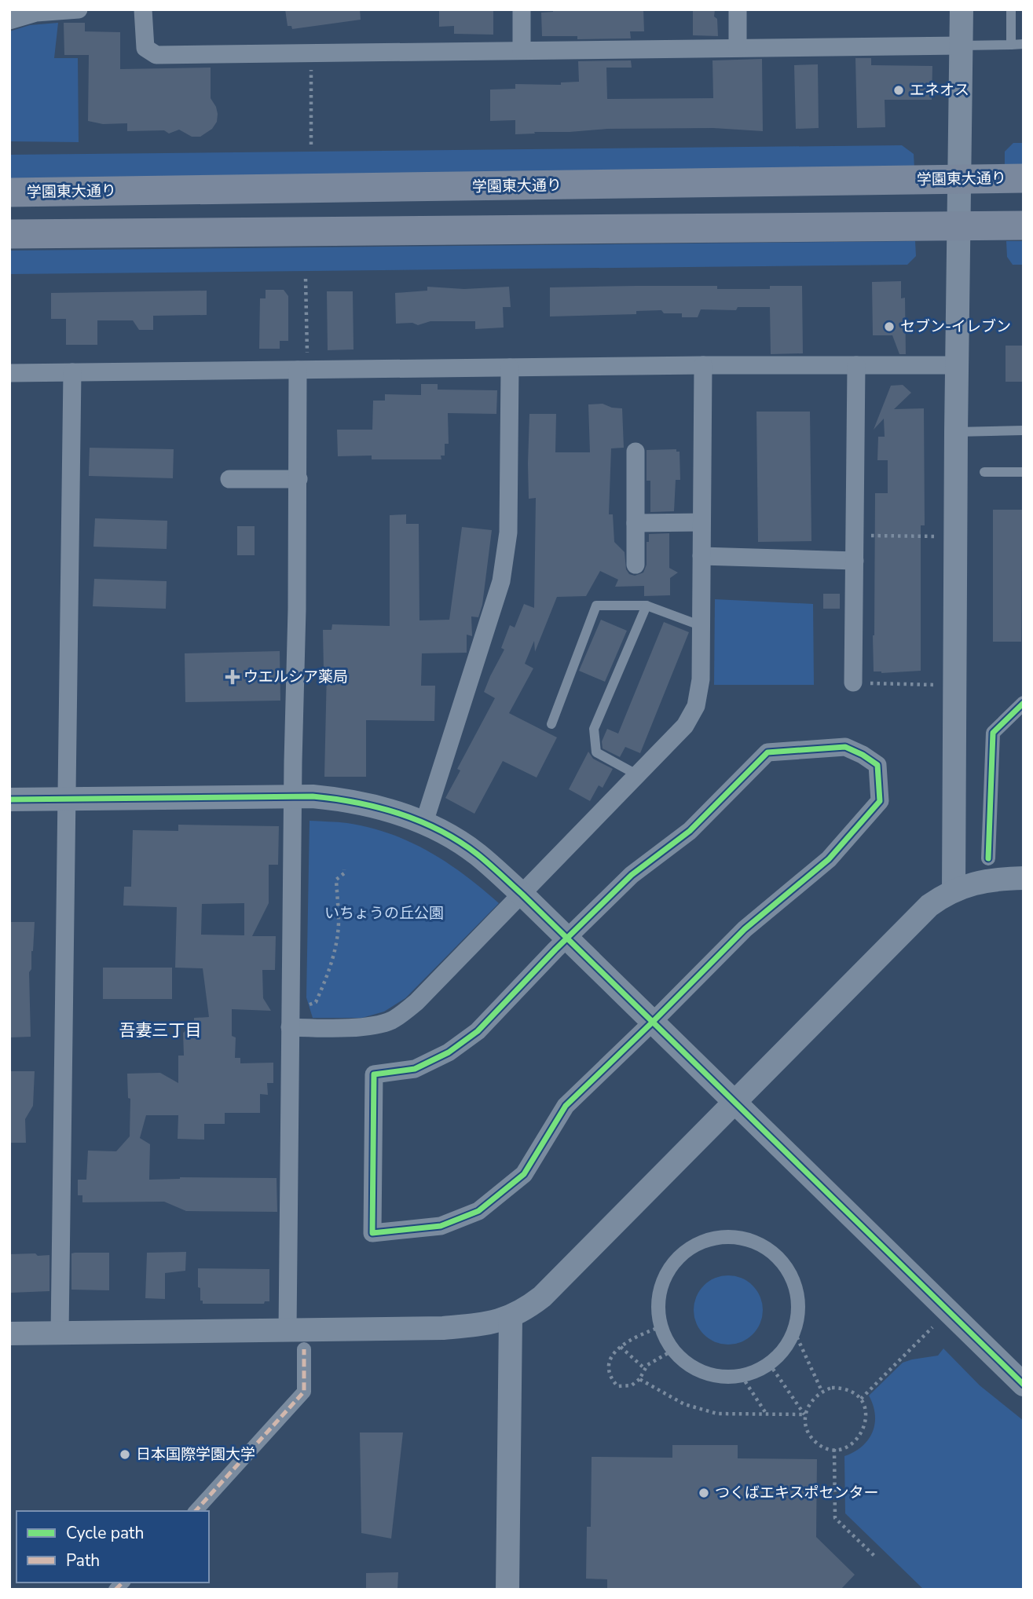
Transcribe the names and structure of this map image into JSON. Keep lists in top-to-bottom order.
{
  "streets": {
    "main road": ["学園東大通り"]
  },
  "districts": ["吾妻三丁目"],
  "parks": ["いちょうの丘公園"],
  "places": {
    "other": [
      "エネオス",
      "セブン-イレブン",
      "日本国際学園大学",
      "つくばエキスポセンター"
    ],
    "health": ["ウエルシア薬局"]
  },
  "legend": ["Cycle path", "Path"]
}
